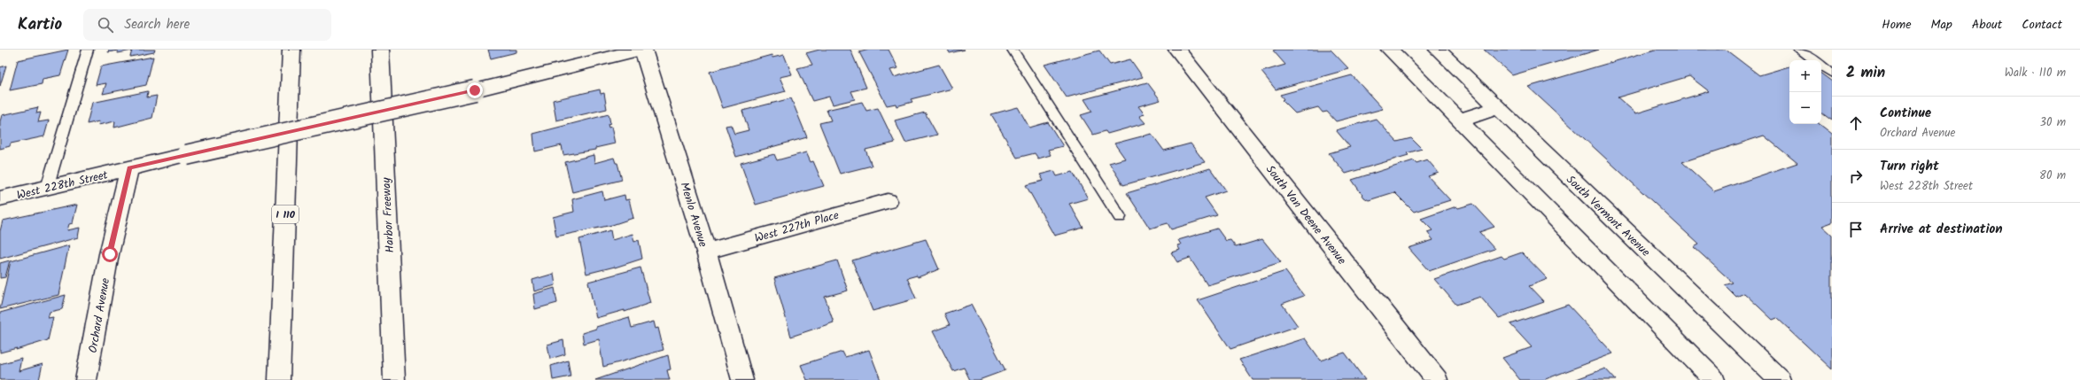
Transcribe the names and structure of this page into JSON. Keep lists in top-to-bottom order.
{
  "streets": {
    "main road": [
      "West 228th Street",
      "I 110",
      "Menlo Avenue",
      "South Van Deene Avenue",
      "Harbor Freeway",
      "South Vermont Avenue",
      "West 227th Place",
      "Orchard Avenue"
    ]
  },
  "crossings": [
    ["West 228th Street", "Menlo Avenue"],
    ["West 228th Street", "Orchard Avenue"],
    ["Menlo Avenue", "West 227th Place"]
  ],
  "page": {
    "header": "Kartio",
    "search": "Search here",
    "nav": [
      "Home",
      "Map",
      "About",
      "Contact"
    ],
    "heading": ["2 min", "Walk · 110 m"],
    "map_buttons": ["+", "−"],
    "list": [
      ["Continue", "Orchard Avenue", "30 m"],
      ["Turn right", "West 228th Street", "80 m"],
      "Arrive at destination"
    ]
  }
}
